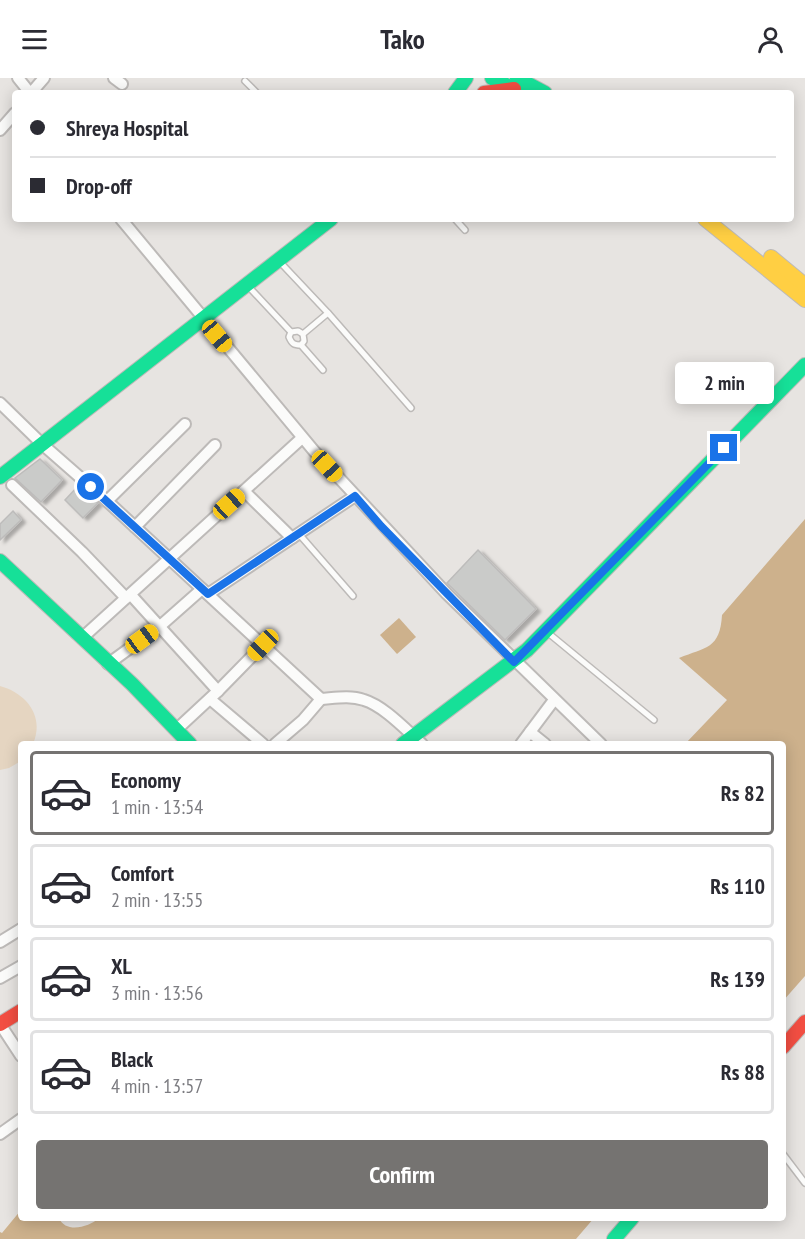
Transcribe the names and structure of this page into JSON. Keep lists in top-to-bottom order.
{
  "page": {
    "header": "Tako",
    "banner": ["Shreya Hospital", "Drop-off"],
    "bubble": "2 min",
    "list": [
      {
        "name": "Economy",
        "note": "1 min · 13:54",
        "value": "Rs 82"
      },
      {
        "name": "Comfort",
        "note": "2 min · 13:55",
        "value": "Rs 110"
      },
      {
        "name": "XL",
        "note": "3 min · 13:56",
        "value": "Rs 139"
      },
      {
        "name": "Black",
        "note": "4 min · 13:57",
        "value": "Rs 88"
      }
    ],
    "buttons": "Confirm"
  }
}
